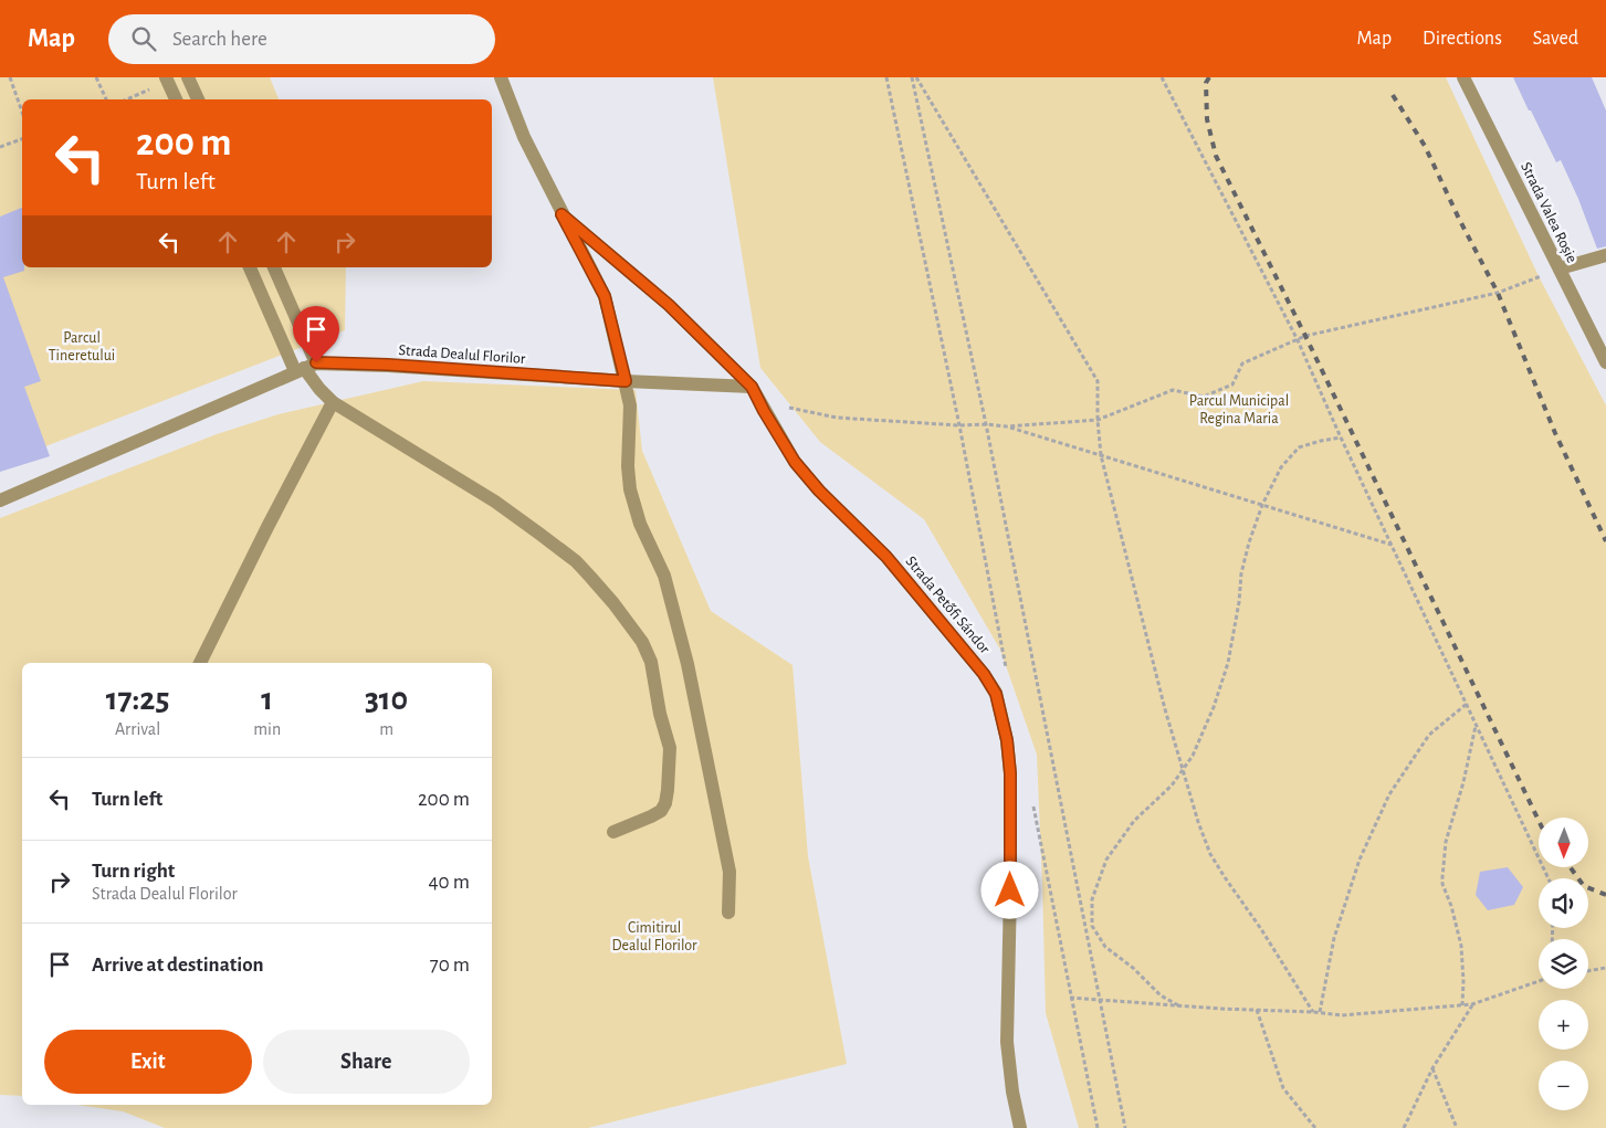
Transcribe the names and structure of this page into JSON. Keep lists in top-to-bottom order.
{
  "streets": {
    "street": ["Strada Valea Roșie", "Strada Dealul Florilor", "Strada Petőfi Sándor"]
  },
  "crossings": [
    ["Strada Dealul Florilor", "Strada Petőfi Sándor"]
  ],
  "parks": ["Parcul Tineretului", "Parcul Municipal Regina Maria", "Cimitirul Dealul Florilor"],
  "north": "bottom",
  "page": {
    "header": "Map",
    "search": "Search here",
    "nav": ["Map", "Directions", "Saved"],
    "turn": ["200 m", "Turn left"],
    "eta": [
      "17:25",
      "Arrival",
      "1",
      "min",
      "310",
      "m"
    ],
    "list": [
      {
        "name": "Turn left",
        "value": "200 m"
      },
      {
        "name": "Turn right",
        "note": "Strada Dealul Florilor",
        "value": "40 m"
      },
      {
        "name": "Arrive at destination",
        "value": "70 m"
      }
    ],
    "map_buttons": ["+", "−"],
    "buttons": ["Exit", "Share"]
  }
}
